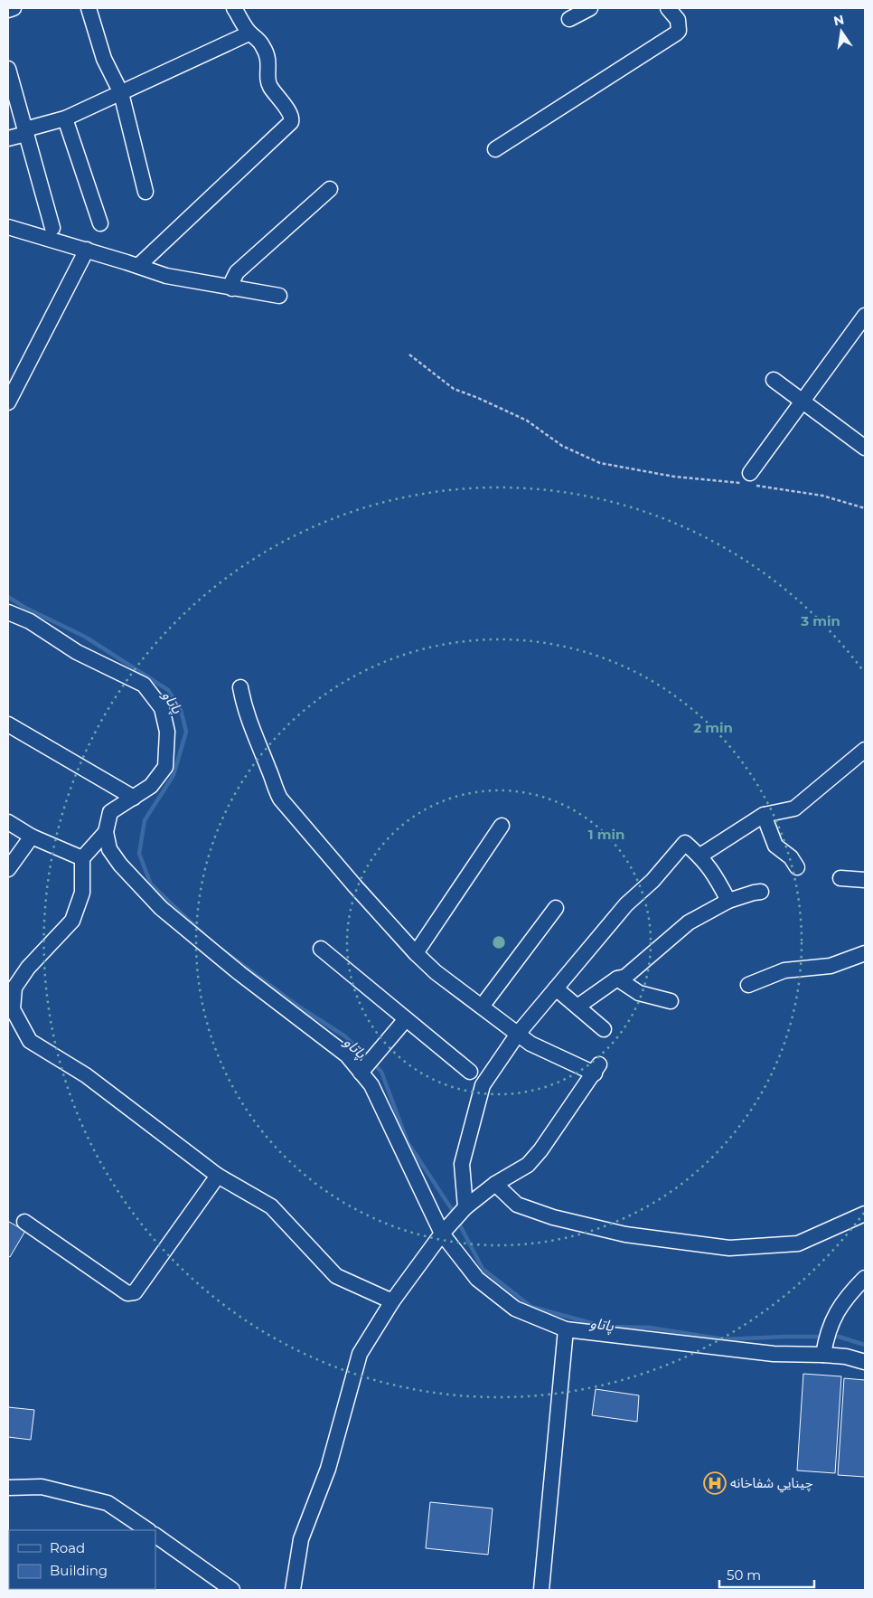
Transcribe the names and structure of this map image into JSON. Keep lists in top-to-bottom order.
{
  "water": ["پاتاو"],
  "places": {
    "hospital": ["چينايي شفاخانه"]
  },
  "legend": ["Road", "Building"],
  "scale_bar": "50 m",
  "north": "top",
  "rings": ["3 min", "2 min", "1 min"]
}
